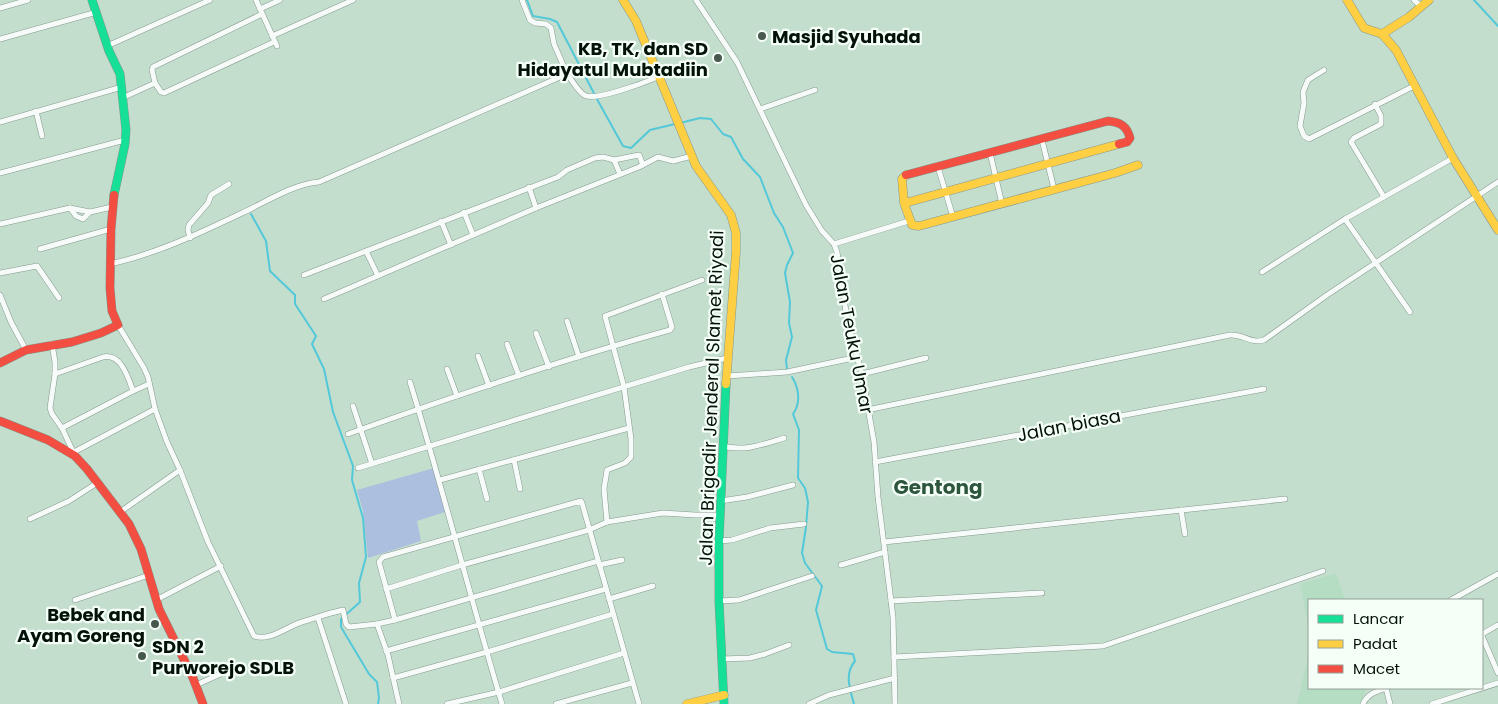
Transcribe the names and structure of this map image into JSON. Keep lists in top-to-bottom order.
{
  "streets": {
    "main road": ["Jalan Brigadir Jenderal Slamet Riyadi"],
    "street": ["Jalan Teuku Umar", "Jalan biasa"]
  },
  "crossings": [
    ["Jalan Teuku Umar", "Jalan biasa"]
  ],
  "districts": ["Gentong"],
  "places": [
    "Masjid Syuhada",
    "KB, TK, dan SD Hidayatul Mubtadiin",
    "Bebek and Ayam Goreng",
    "SDN 2 Purworejo SDLB"
  ],
  "legend": ["Lancar", "Padat", "Macet"]
}
